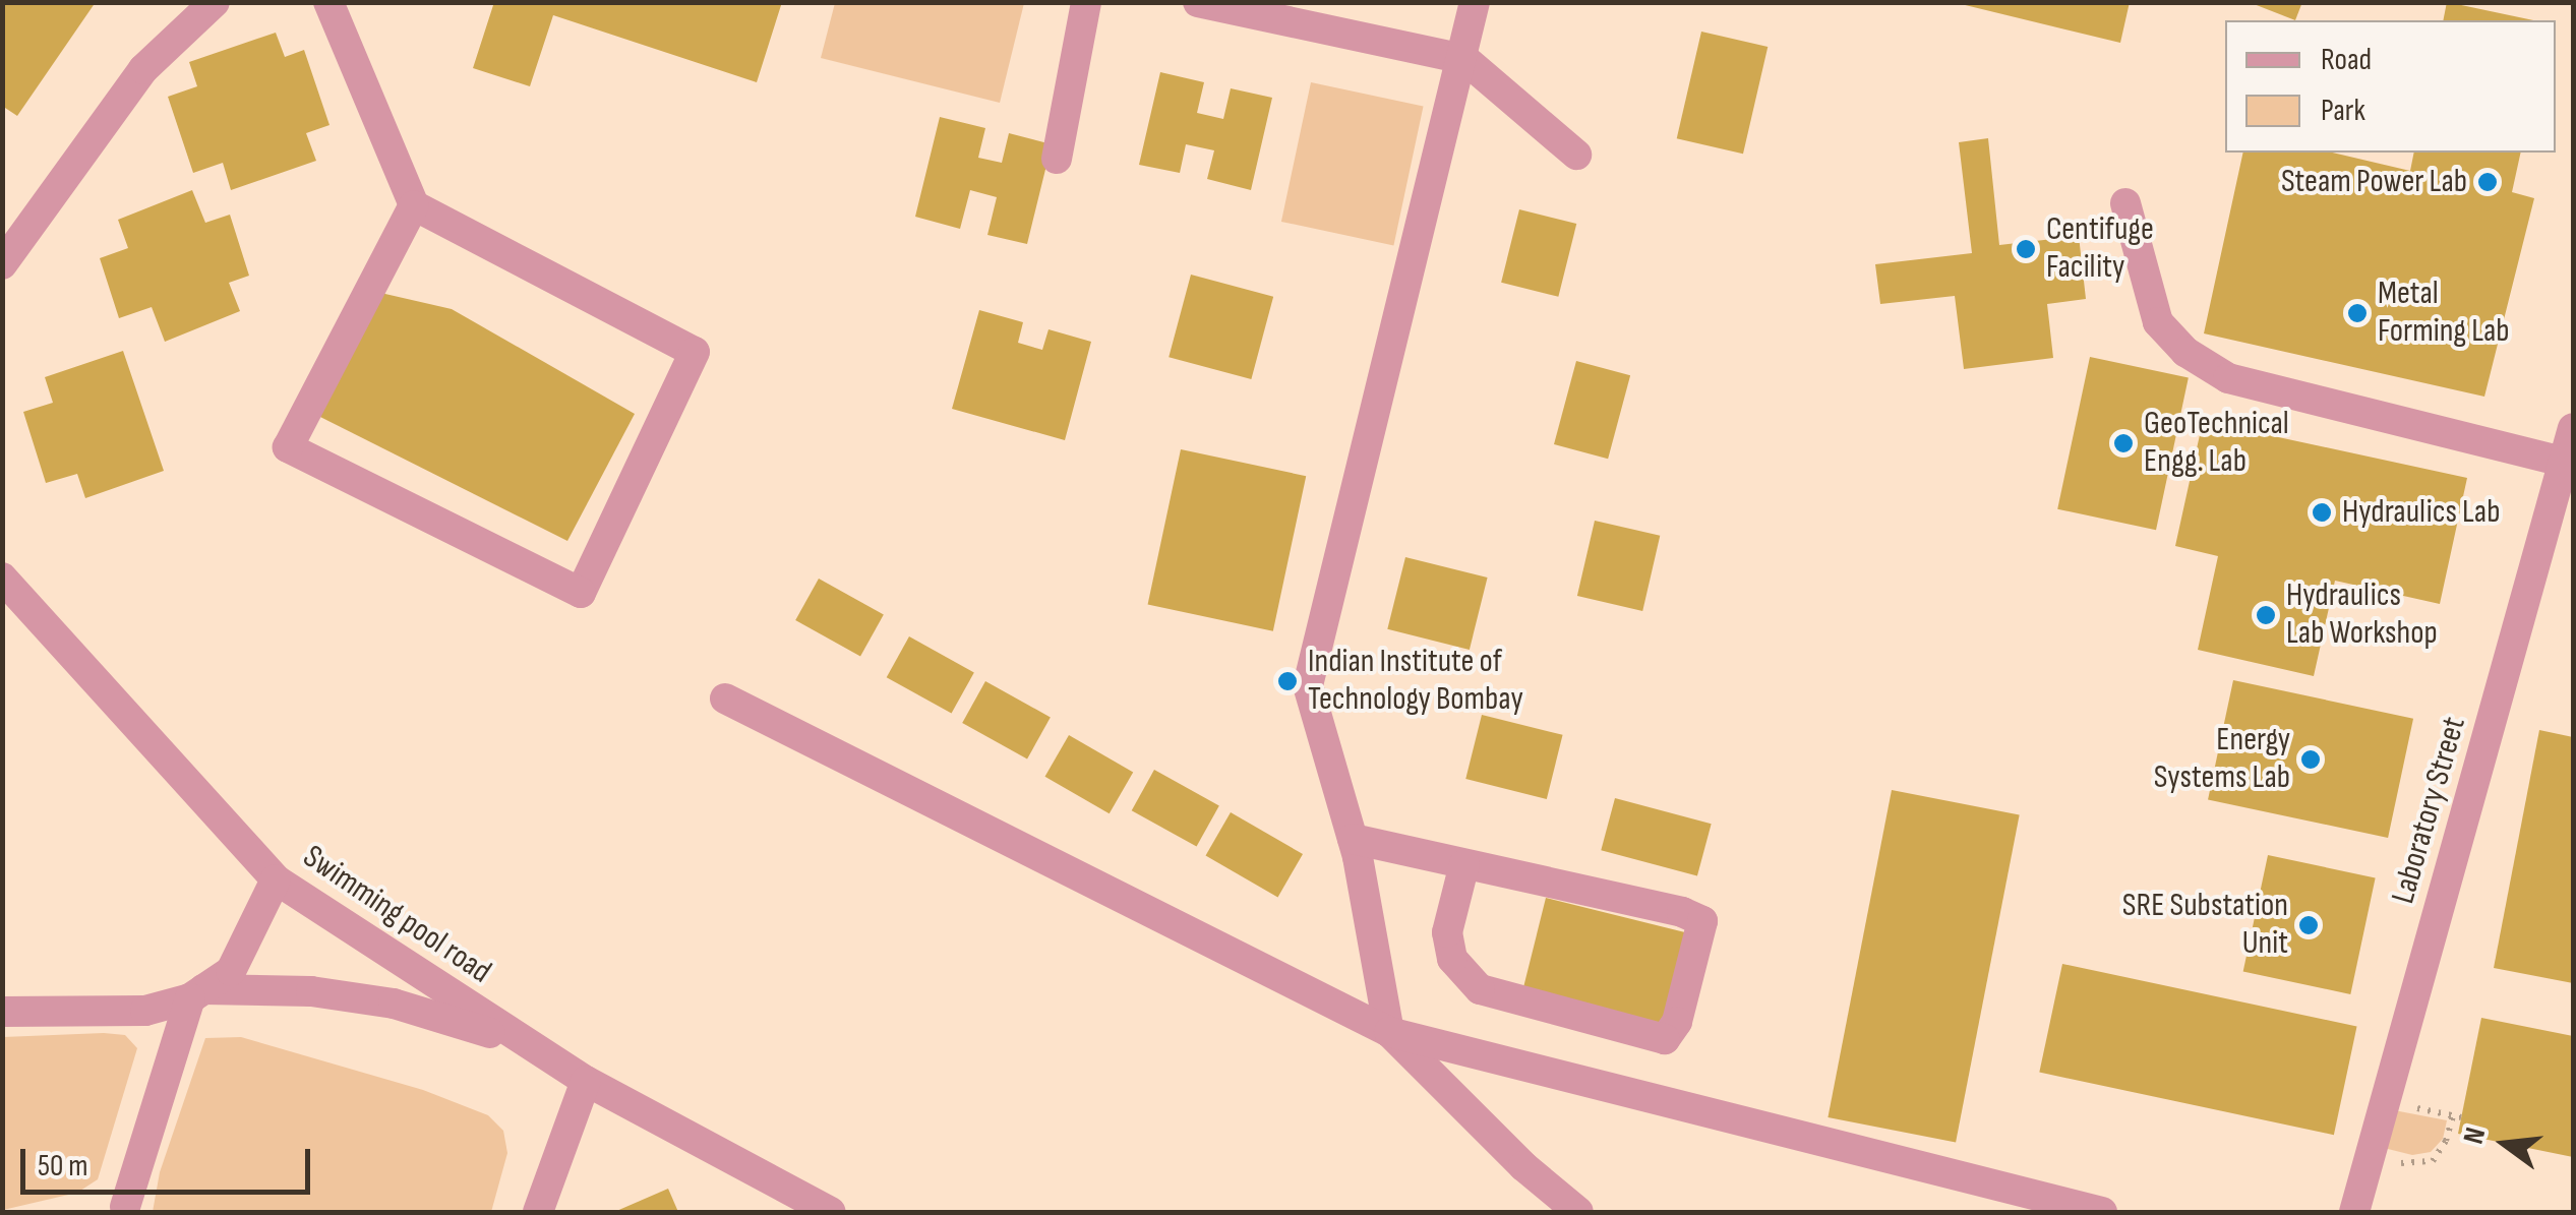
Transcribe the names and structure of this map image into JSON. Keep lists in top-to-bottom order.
{
  "streets": {
    "lane": ["Laboratory Street", "Swimming pool road"]
  },
  "places": [
    "Steam Power Lab",
    "Centifuge Facility",
    "Metal Forming Lab",
    "GeoTechnical Engg. Lab",
    "Hydraulics Lab",
    "Hydraulics Lab Workshop",
    "Indian Institute of Technology Bombay",
    "Energy Systems Lab",
    "SRE Substation Unit"
  ],
  "legend": ["Road", "Park"],
  "scale_bar": "50 m",
  "north": "left"
}
